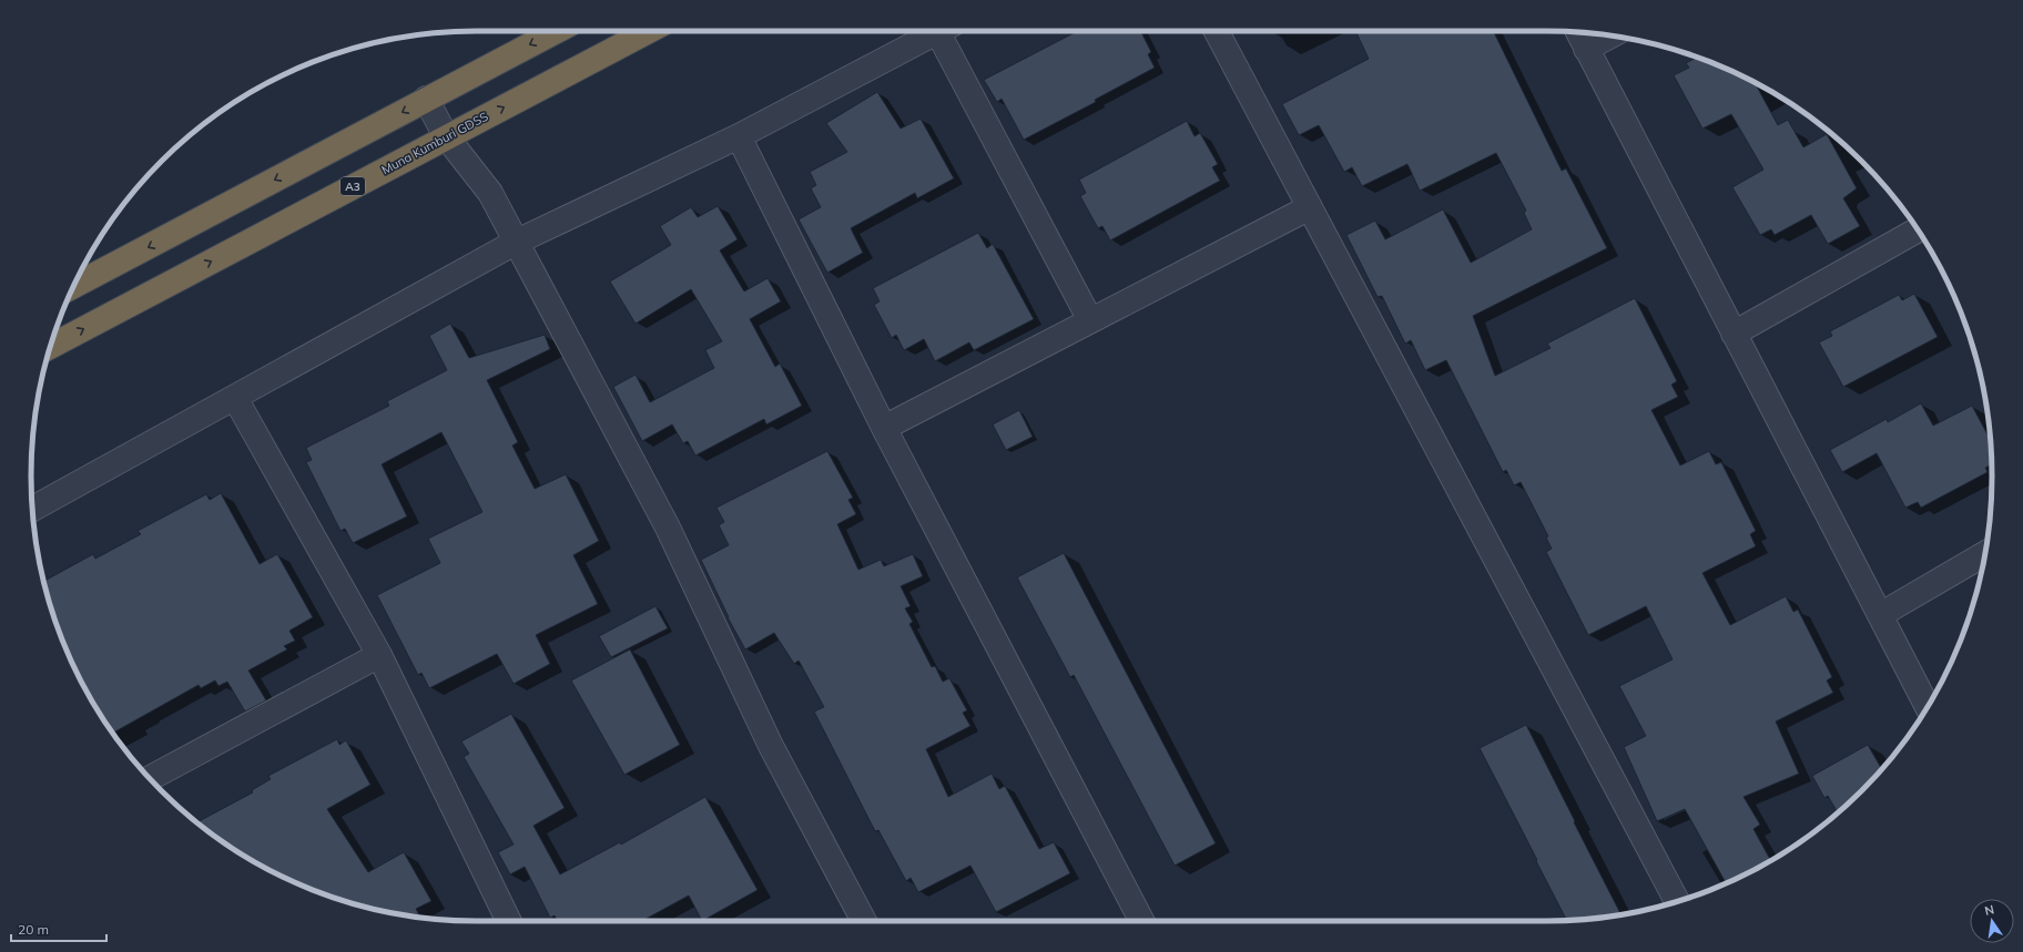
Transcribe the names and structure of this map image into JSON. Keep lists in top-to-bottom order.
{
  "streets": {
    "highway": ["Muna Kumburi GDSS", "A3"]
  },
  "scale_bar": "20 m",
  "north": "top"
}
